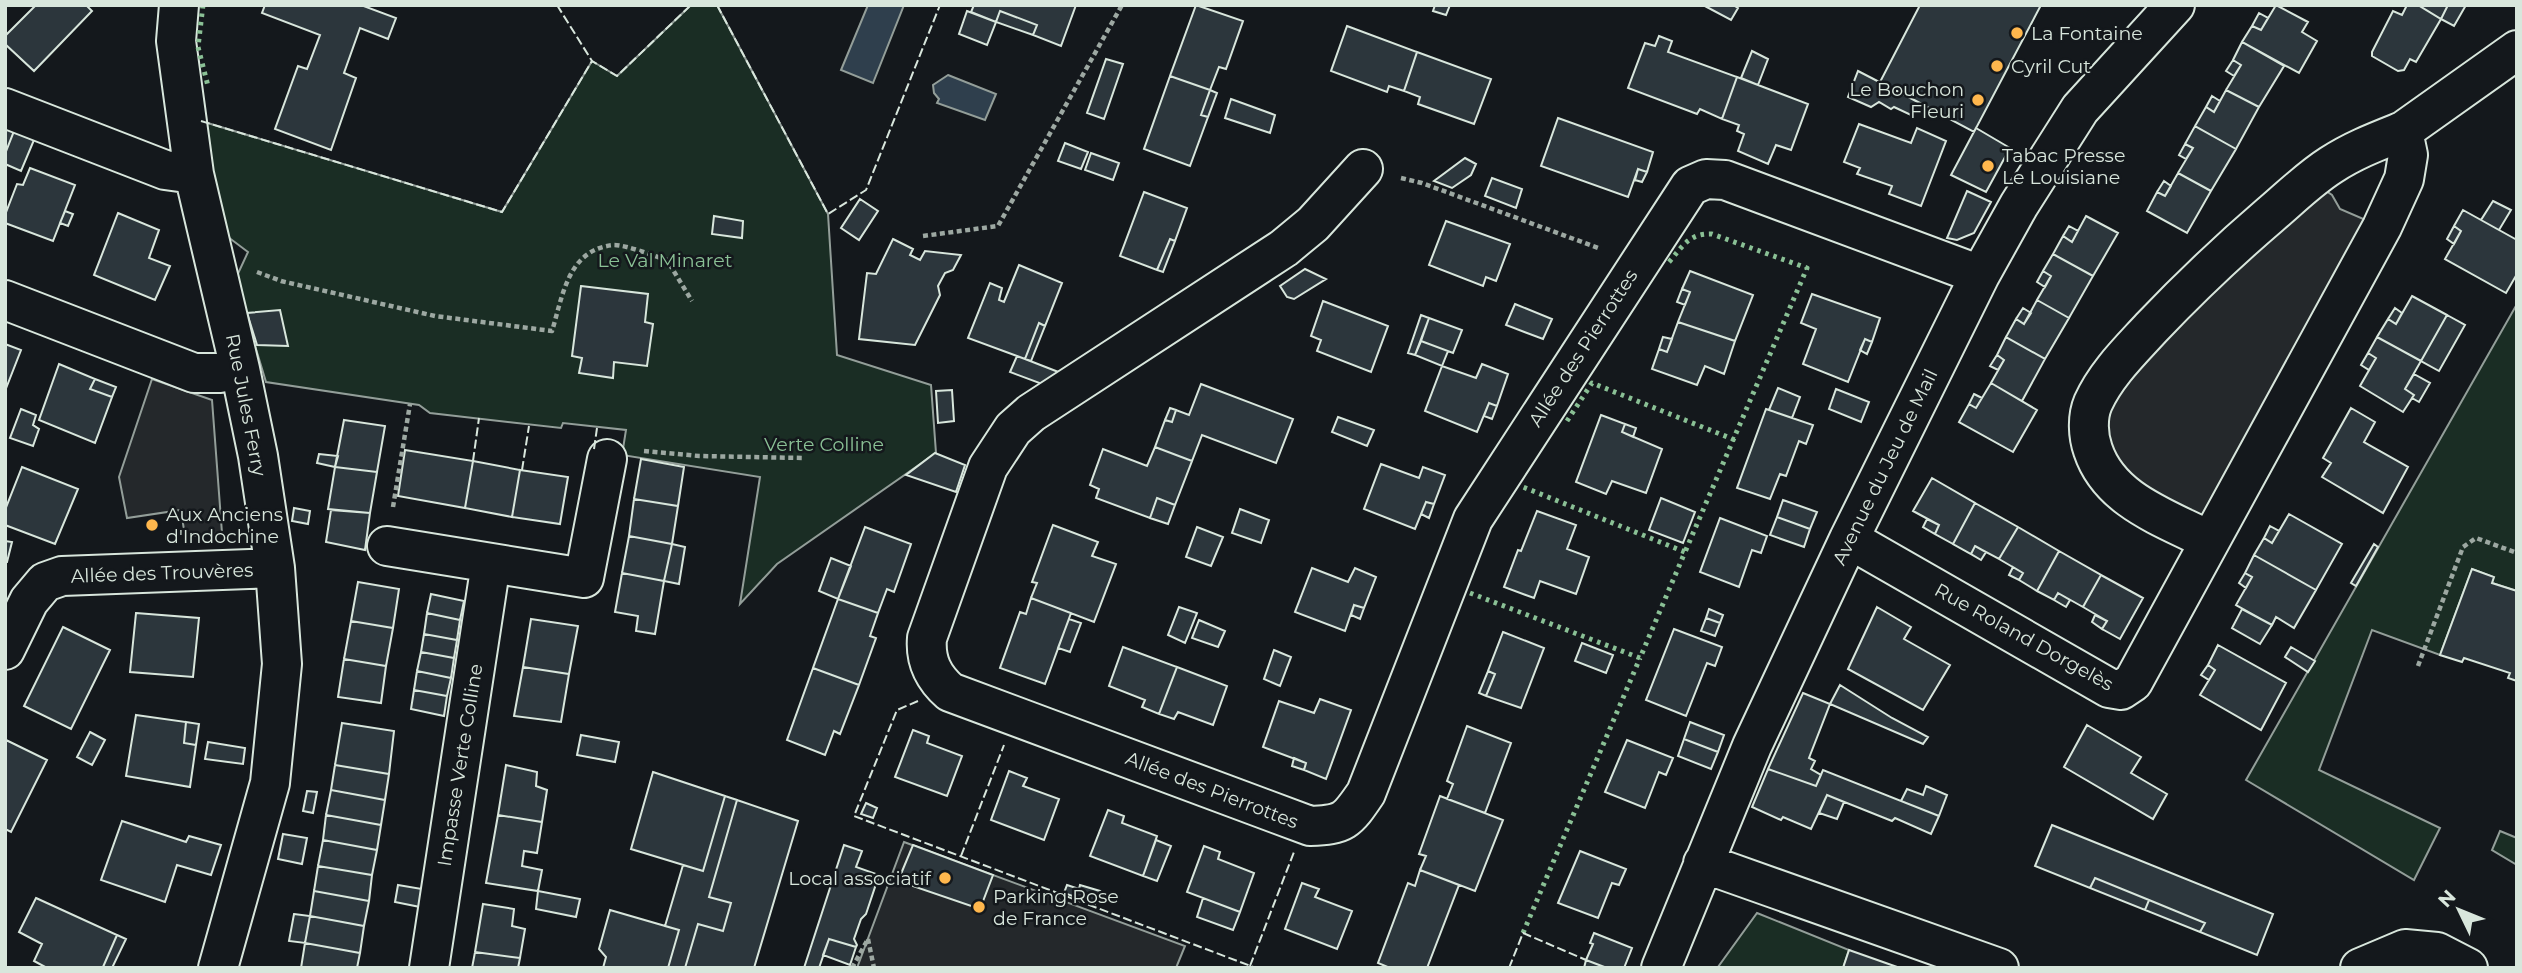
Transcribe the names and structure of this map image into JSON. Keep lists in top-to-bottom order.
{
  "streets": {
    "street": [
      "Allée des Pierrottes",
      "Rue Jules Ferry",
      "Avenue du Jeu de Mail",
      "Allée des Trouvères",
      "Rue Roland Dorgelès",
      "Impasse Verte Colline"
    ]
  },
  "crossings": [
    ["Allée des Pierrottes", "Avenue du Jeu de Mail"],
    ["Rue Jules Ferry", "Allée des Trouvères"],
    ["Avenue du Jeu de Mail", "Rue Roland Dorgelès"]
  ],
  "parks": ["Le Val Minaret", "Verte Colline"],
  "places": [
    "La Fontaine",
    "Cyril Cut",
    "Le Bouchon Fleuri",
    "Tabac Presse Le Louisiane",
    "Aux Anciens d'Indochine",
    "Local associatif",
    "Parking Rose de France"
  ],
  "north": "top left"
}
